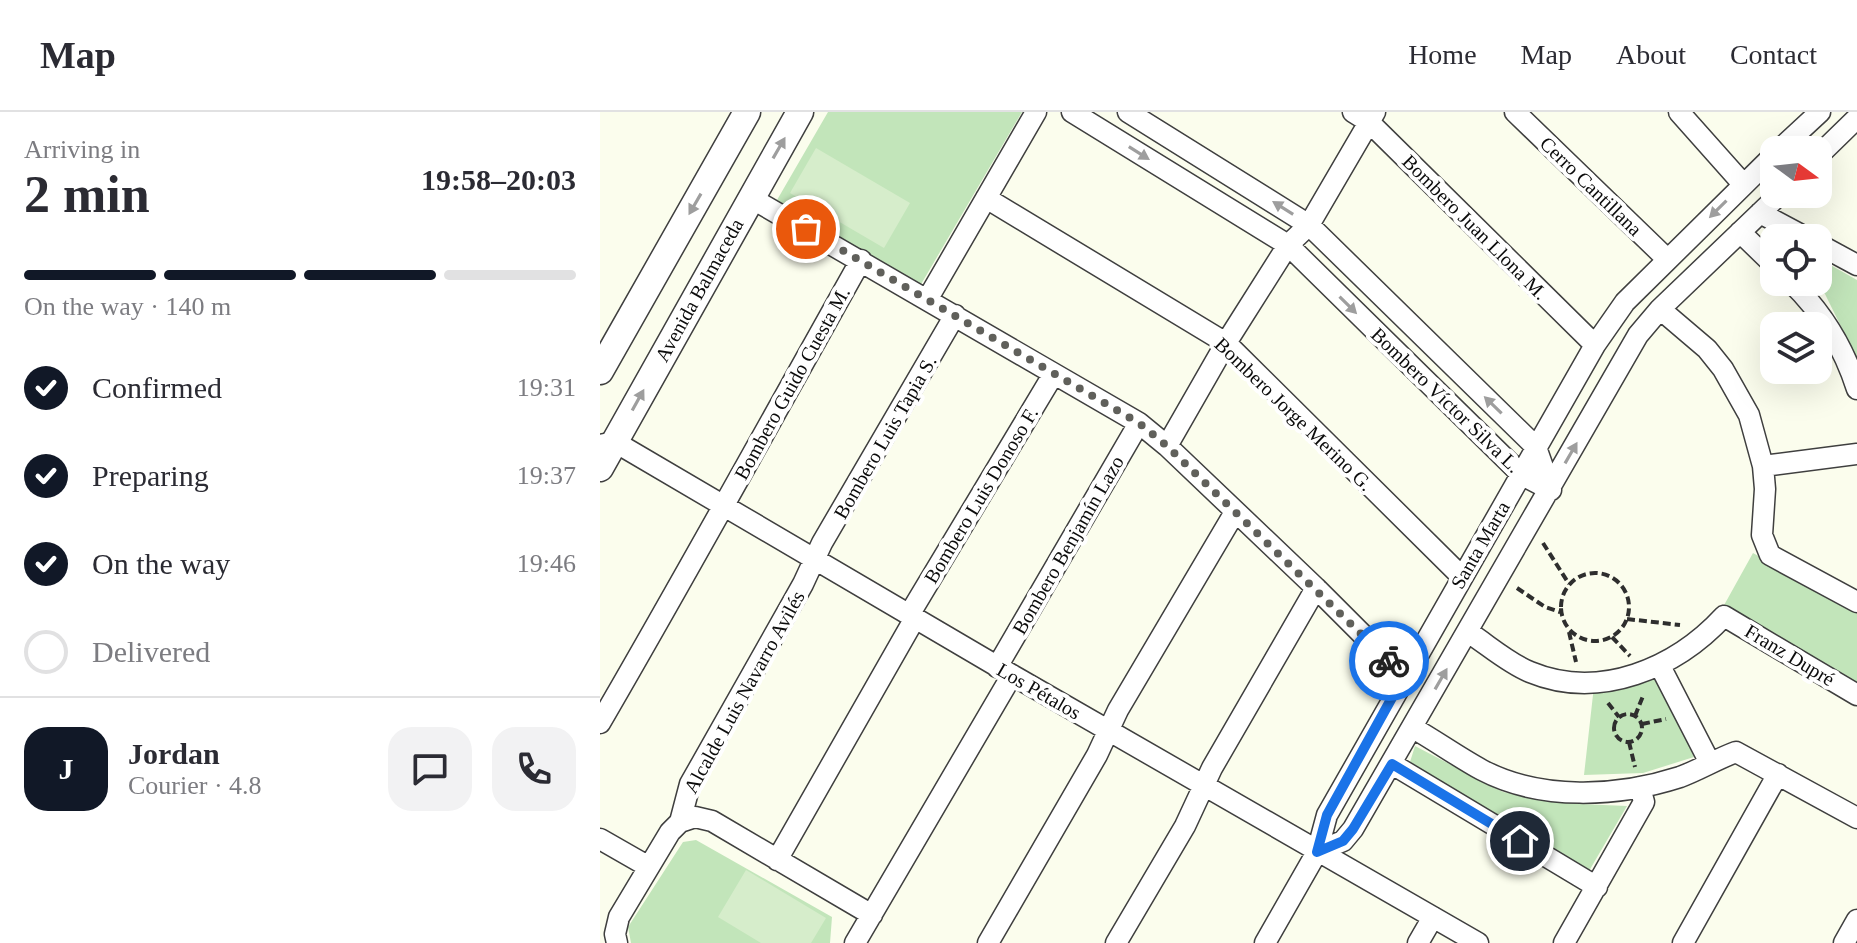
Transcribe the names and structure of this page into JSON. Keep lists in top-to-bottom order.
{
  "streets": {
    "street": [
      "Cerro Cantillana",
      "Bombero Juan Llona M.",
      "Avenida Balmaceda",
      "Bombero Guido Cuesta M.",
      "Bombero Víctor Silva L.",
      "Bombero Jorge Merino G.",
      "Bombero Luis Tapia S.",
      "Bombero Luis Donoso F.",
      "Bombero Benjamín Lazo",
      "Santa Marta",
      "Franz Dupré",
      "Los Pétalos",
      "Alcalde Luis Navarro Avilés"
    ]
  },
  "crossings": [
    ["Cerro Cantillana", "Santa Marta"],
    ["Bombero Juan Llona M.", "Santa Marta"],
    ["Avenida Balmaceda", "Los Pétalos"],
    ["Bombero Guido Cuesta M.", "Los Pétalos"],
    ["Bombero Víctor Silva L.", "Santa Marta"],
    ["Bombero Jorge Merino G.", "Santa Marta"],
    ["Bombero Luis Tapia S.", "Los Pétalos"],
    ["Bombero Luis Tapia S.", "Alcalde Luis Navarro Avilés"],
    ["Bombero Luis Donoso F.", "Los Pétalos"],
    ["Bombero Benjamín Lazo", "Los Pétalos"],
    ["Santa Marta", "Los Pétalos"],
    ["Los Pétalos", "Alcalde Luis Navarro Avilés"]
  ],
  "north": "right",
  "page": {
    "header": "Map",
    "nav": [
      "Home",
      "Map",
      "About",
      "Contact"
    ],
    "heading": ["2 min", "Arriving in", "19:58–20:03"],
    "panel": ["Jordan", "Courier · 4.8"],
    "bar": "On the way · 140 m",
    "list": [
      ["Confirmed", "19:31"],
      ["Preparing", "19:37"],
      ["On the way", "19:46"],
      "Delivered"
    ],
    "round": "J"
  }
}
